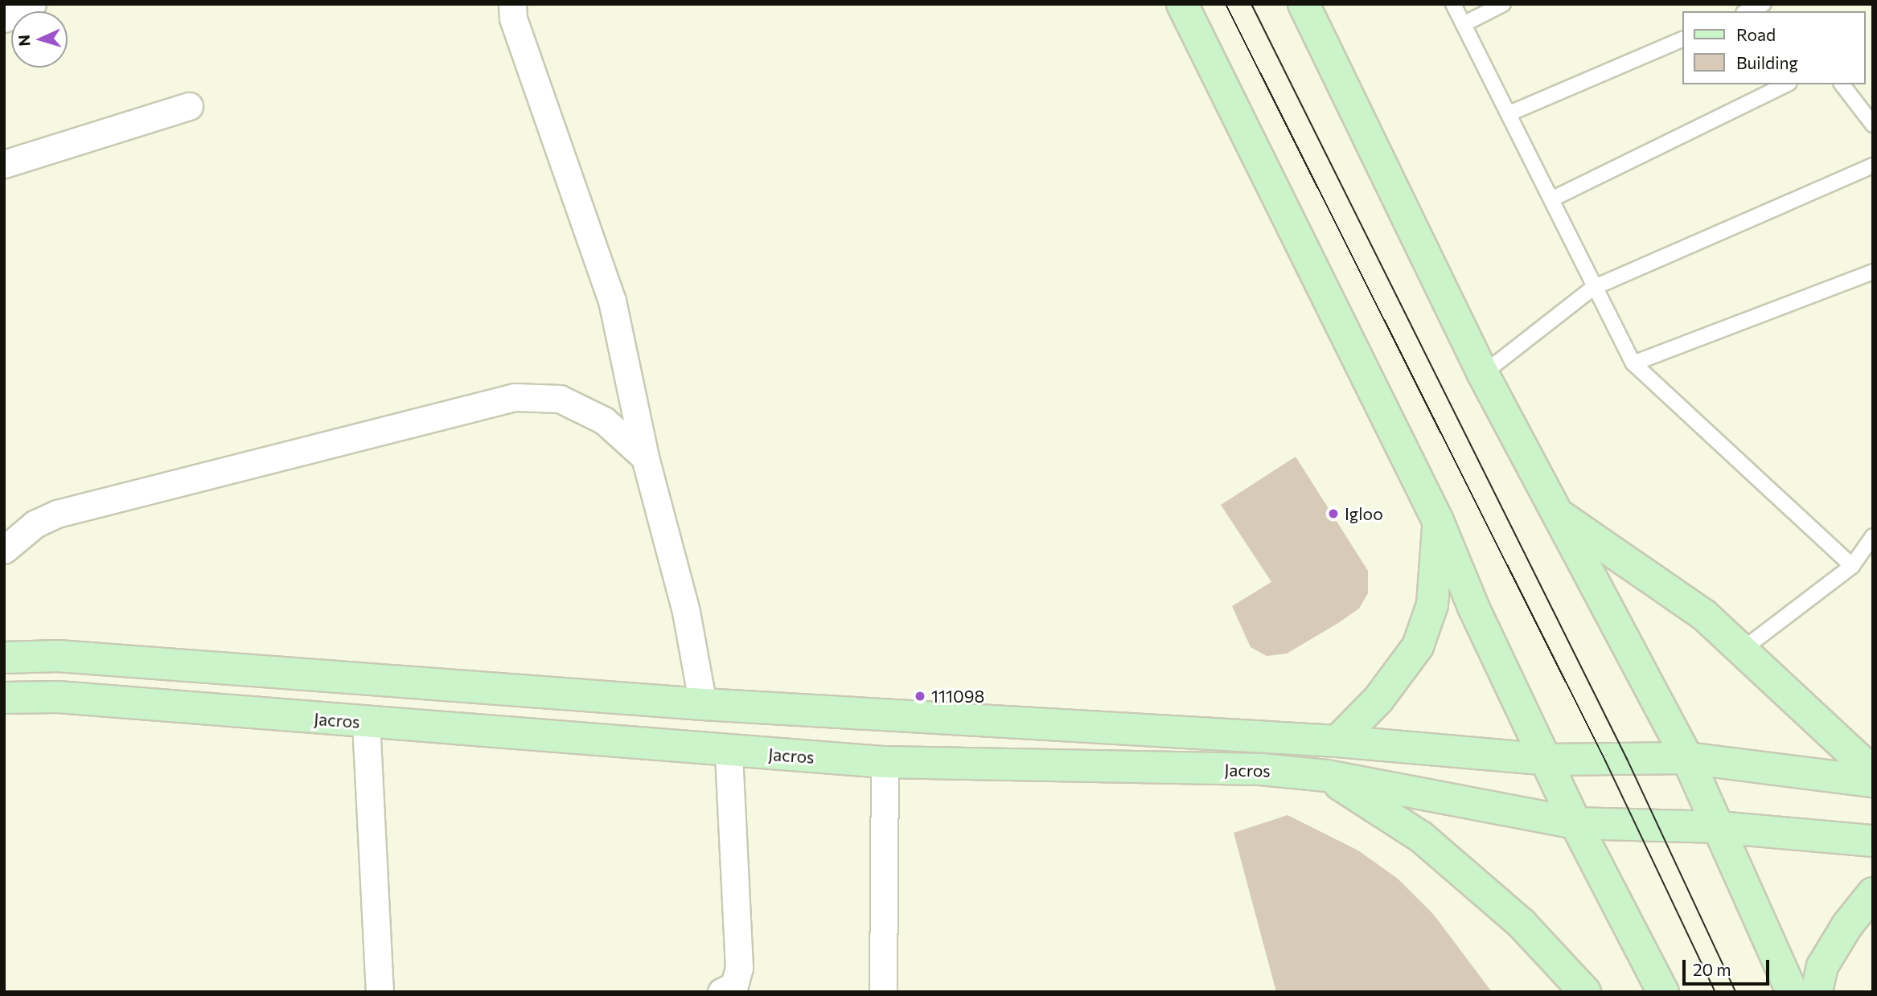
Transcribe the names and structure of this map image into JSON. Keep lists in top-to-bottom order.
{
  "streets": {
    "main road": ["Jacros"]
  },
  "places": ["Igloo", "111098"],
  "legend": ["Road", "Building"],
  "scale_bar": "20 m",
  "north": "left"
}
